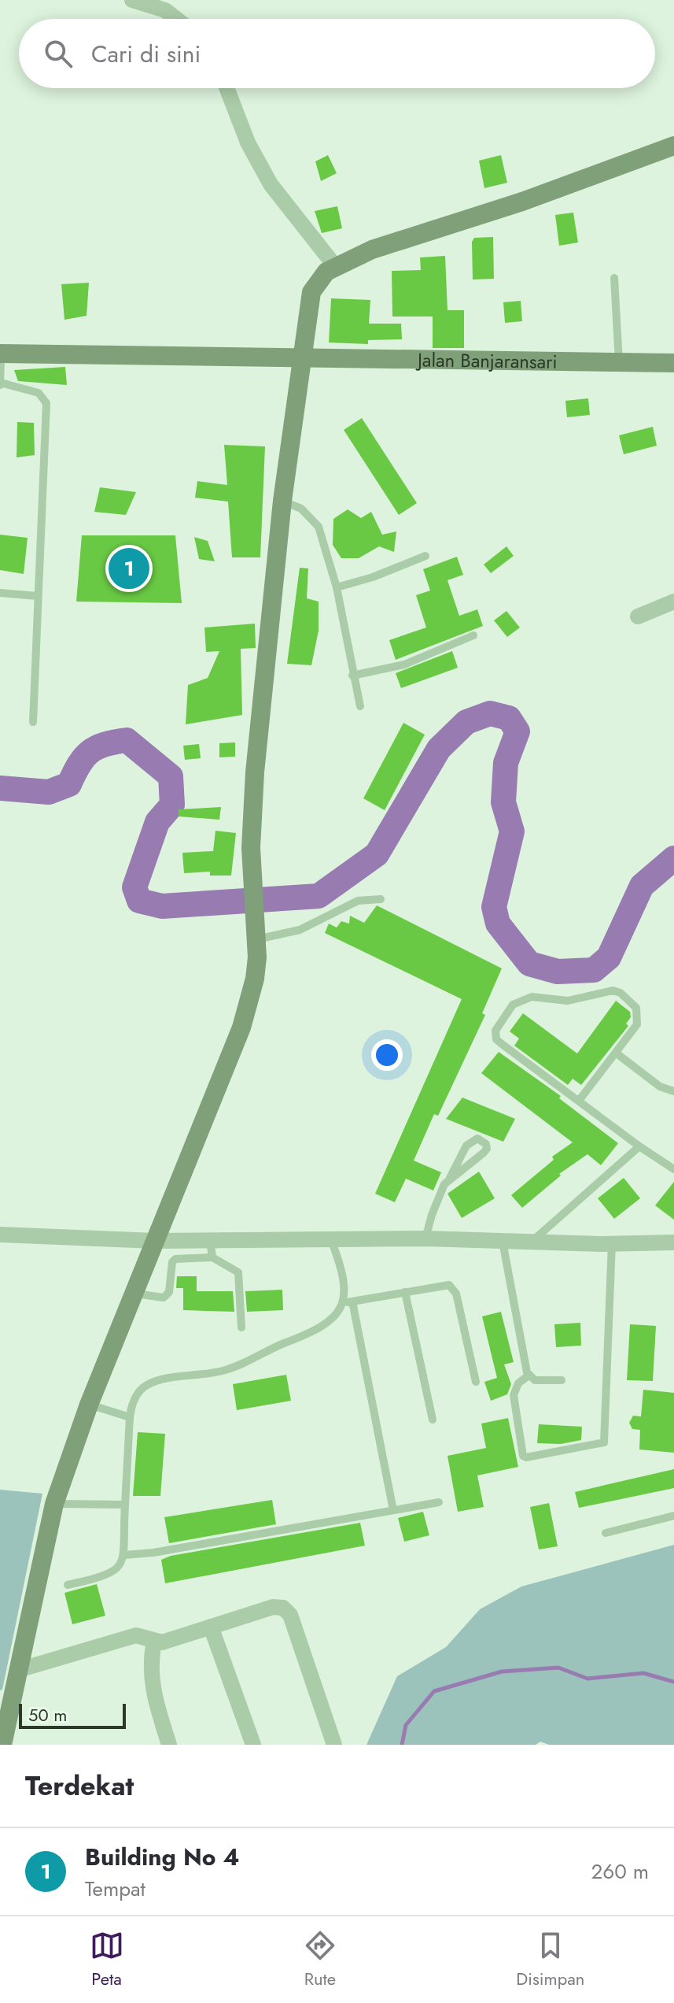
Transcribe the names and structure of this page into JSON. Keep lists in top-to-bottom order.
{
  "streets": {
    "street": ["Jalan Banjaransari"]
  },
  "scale_bar": "50 m",
  "page": {
    "search": "Cari di sini",
    "pins": "1",
    "scale": "50 m",
    "heading": "Terdekat",
    "list": [
      {
        "mark": "1",
        "name": "Building No 4",
        "note": "Tempat",
        "value": "260 m"
      }
    ],
    "nav": ["Peta", "Rute", "Disimpan"]
  }
}
